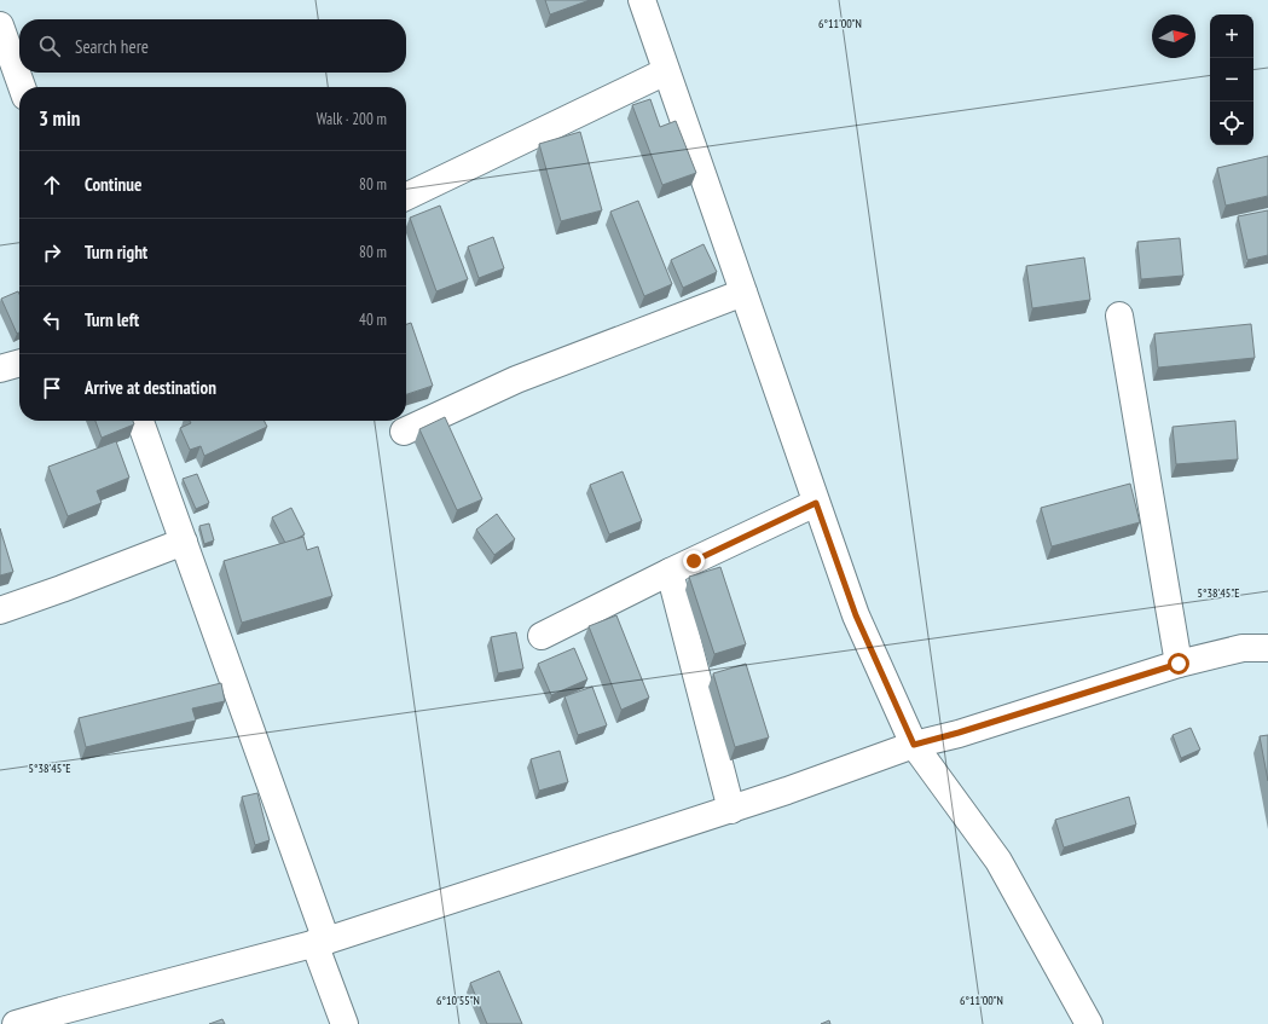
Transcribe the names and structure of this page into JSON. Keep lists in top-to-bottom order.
{
  "north": "right",
  "page": {
    "map_buttons": ["+", "−"],
    "search": "Search here",
    "heading": ["3 min", "Walk · 200 m"],
    "list": [
      ["Continue", "80 m"],
      ["Turn right", "80 m"],
      ["Turn left", "40 m"],
      "Arrive at destination"
    ]
  },
  "coordinates": ["6°11'00\"N", "5°38'45\"E", "6°10'55\"N"]
}
